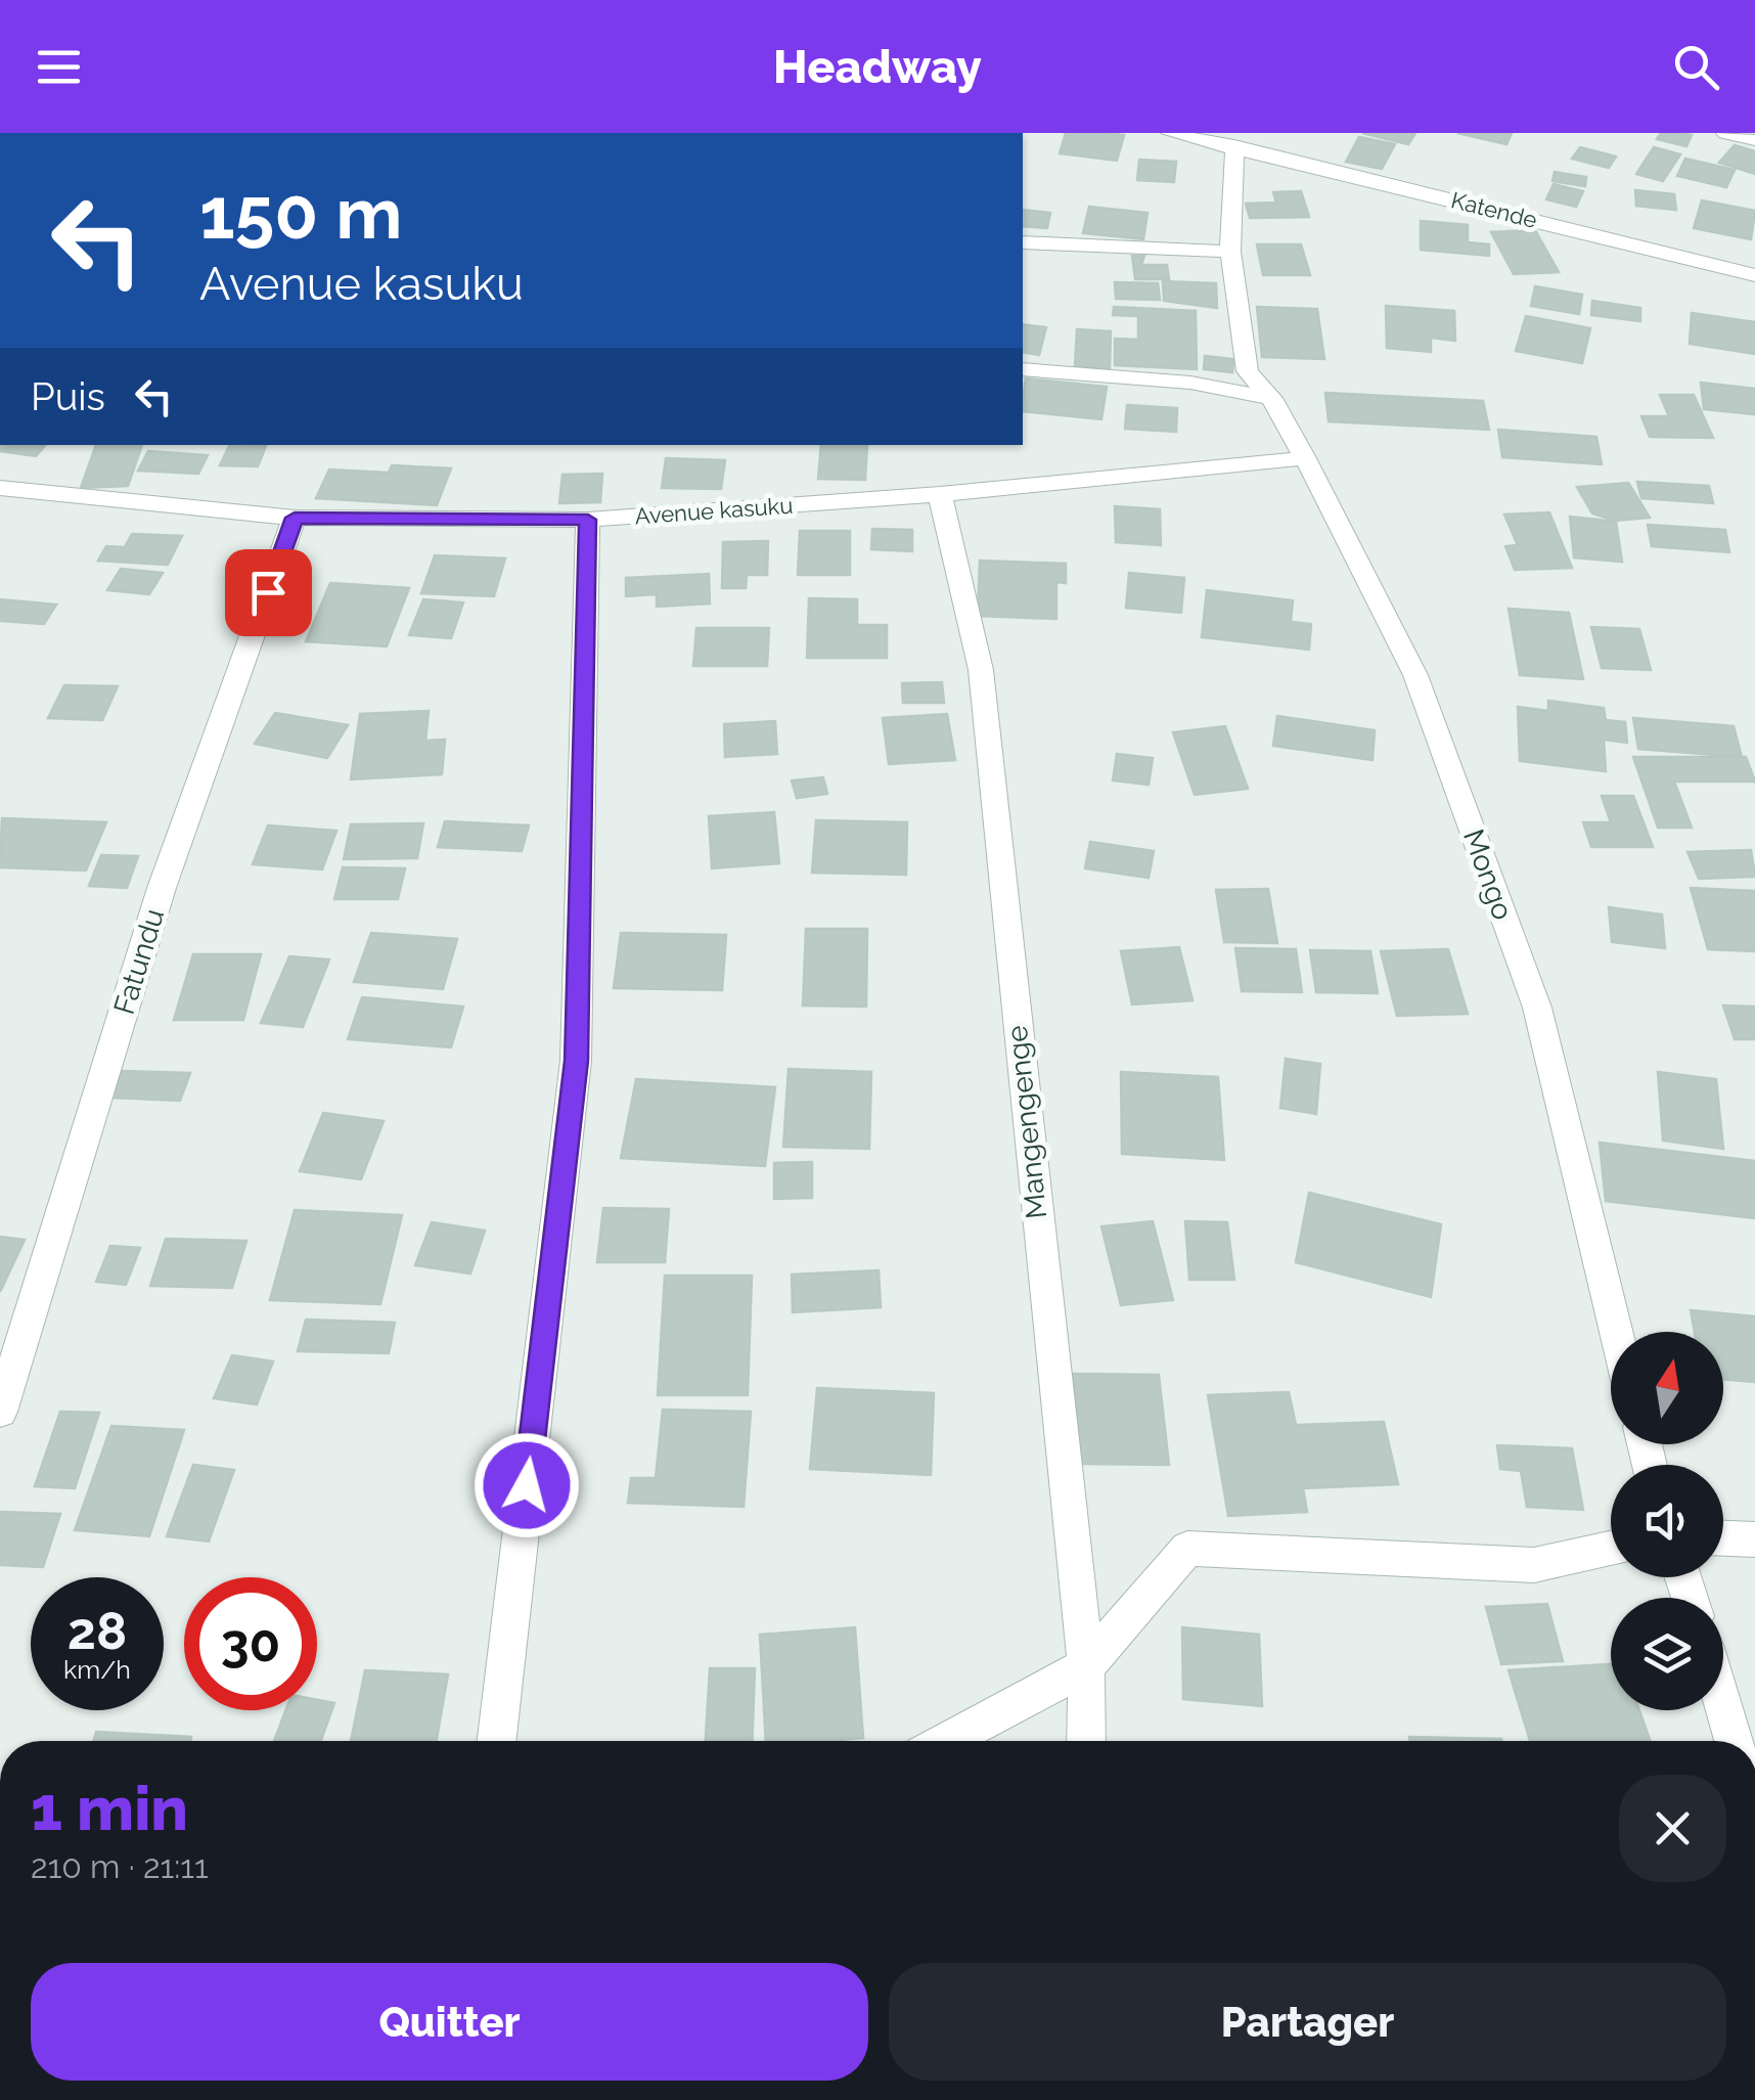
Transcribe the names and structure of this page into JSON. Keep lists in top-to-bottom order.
{
  "streets": {
    "street": [
      "Katende",
      "Avenue kasuku",
      "Mongo",
      "Fatundu",
      "Mangengenge"
    ]
  },
  "crossings": [
    ["Avenue kasuku", "Mongo"],
    ["Avenue kasuku", "Fatundu"],
    ["Avenue kasuku", "Mangengenge"]
  ],
  "north": "top",
  "page": {
    "header": "Headway",
    "turn": ["150 m", "Avenue kasuku"],
    "then": "Puis",
    "speed": "28 km/h",
    "limit": "30",
    "heading": ["1 min", "210 m · 21:11"],
    "buttons": ["Quitter", "Partager"]
  }
}
